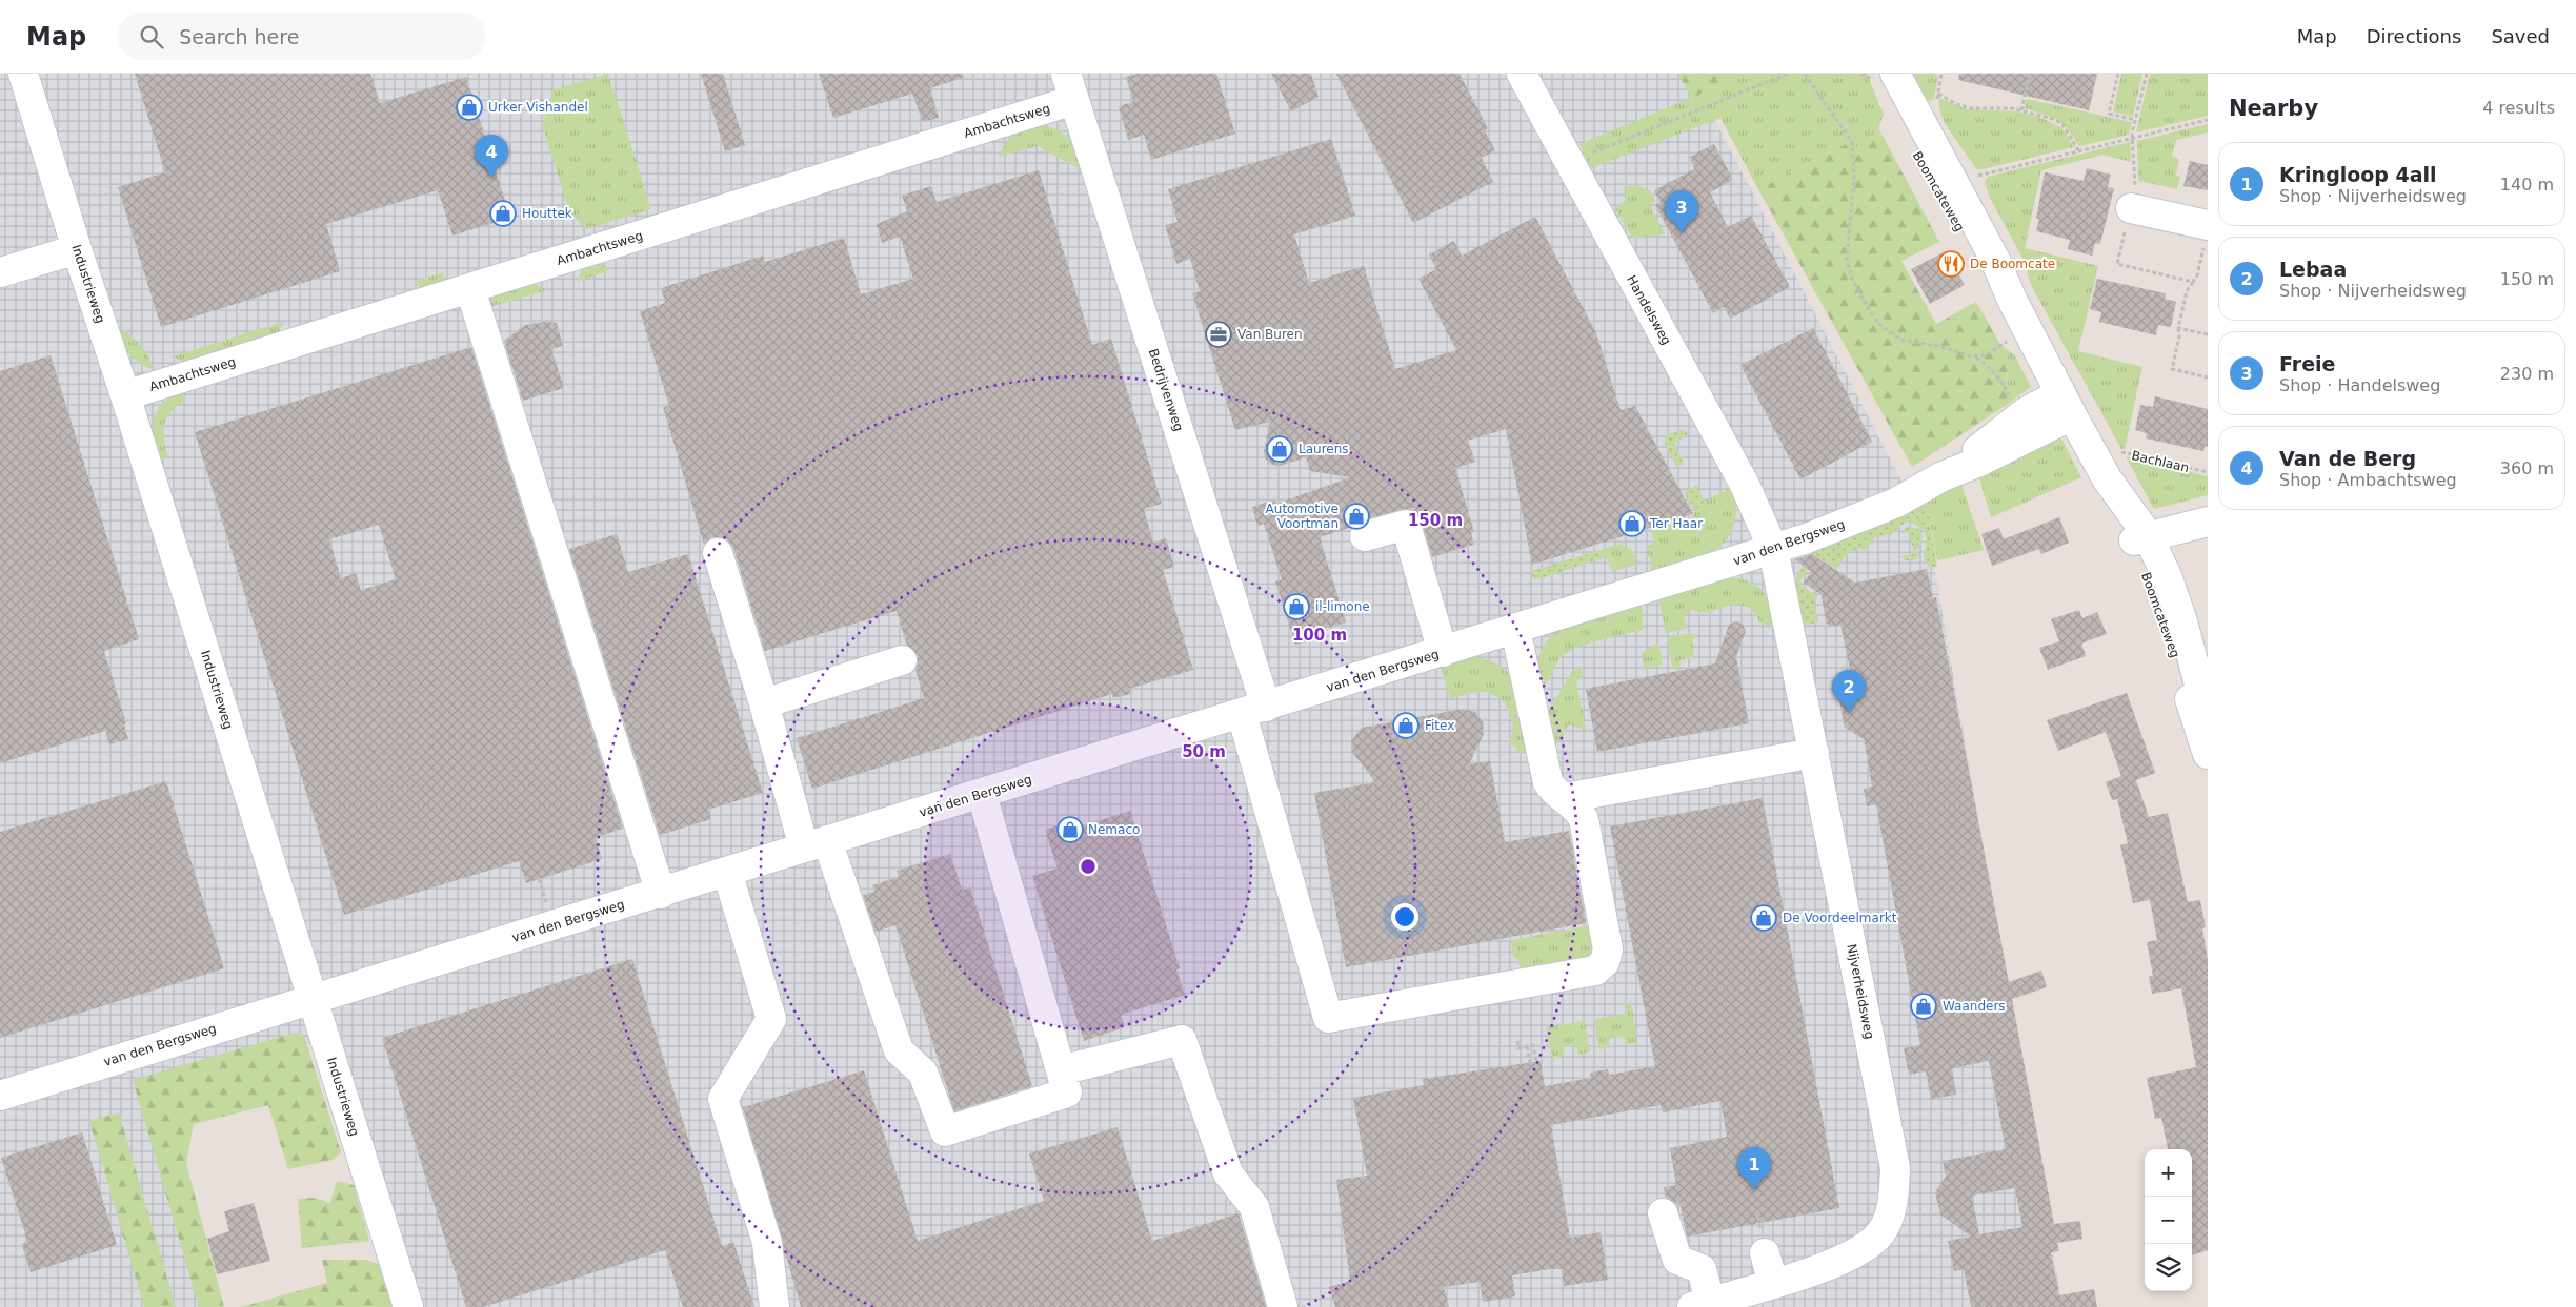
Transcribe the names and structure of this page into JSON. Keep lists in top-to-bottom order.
{
  "streets": {
    "street": [
      "Ambachtsweg",
      "Boomcateweg",
      "Industrieweg",
      "Handelsweg",
      "Bedrijvenweg",
      "van den Bergsweg",
      "Nijverheidsweg"
    ],
    "path": ["Bachlaan"]
  },
  "crossings": [
    ["Ambachtsweg", "Industrieweg"],
    ["Ambachtsweg", "Bedrijvenweg"],
    ["Boomcateweg", "van den Bergsweg"],
    ["Industrieweg", "van den Bergsweg"],
    ["Handelsweg", "van den Bergsweg"],
    ["Handelsweg", "Nijverheidsweg"],
    ["Bedrijvenweg", "van den Bergsweg"],
    ["van den Bergsweg", "Nijverheidsweg"]
  ],
  "places": {
    "shop": [
      "Urker Vishandel",
      "Houttek",
      "Laurens",
      "Automotive Voortman",
      "Ter Haar",
      "il-limone",
      "Fitex",
      "Nemaco",
      "De Voordeelmarkt",
      "Waanders"
    ],
    "restaurant": ["De Boomcate"],
    "office": ["Van Buren"]
  },
  "page": {
    "header": "Map",
    "search": "Search here",
    "nav": ["Map", "Directions", "Saved"],
    "heading": ["Nearby", "4 results"],
    "pins": [
      "4",
      "3",
      "2",
      "1"
    ],
    "list": [
      {
        "mark": "1",
        "name": "Kringloop 4all",
        "note": "Shop · Nijverheidsweg",
        "value": "140 m"
      },
      {
        "mark": "2",
        "name": "Lebaa",
        "note": "Shop · Nijverheidsweg",
        "value": "150 m"
      },
      {
        "mark": "3",
        "name": "Freie",
        "note": "Shop · Handelsweg",
        "value": "230 m"
      },
      {
        "mark": "4",
        "name": "Van de Berg",
        "note": "Shop · Ambachtsweg",
        "value": "360 m"
      }
    ],
    "map_buttons": ["+", "−"]
  },
  "rings": ["150 m", "100 m", "50 m"]
}
